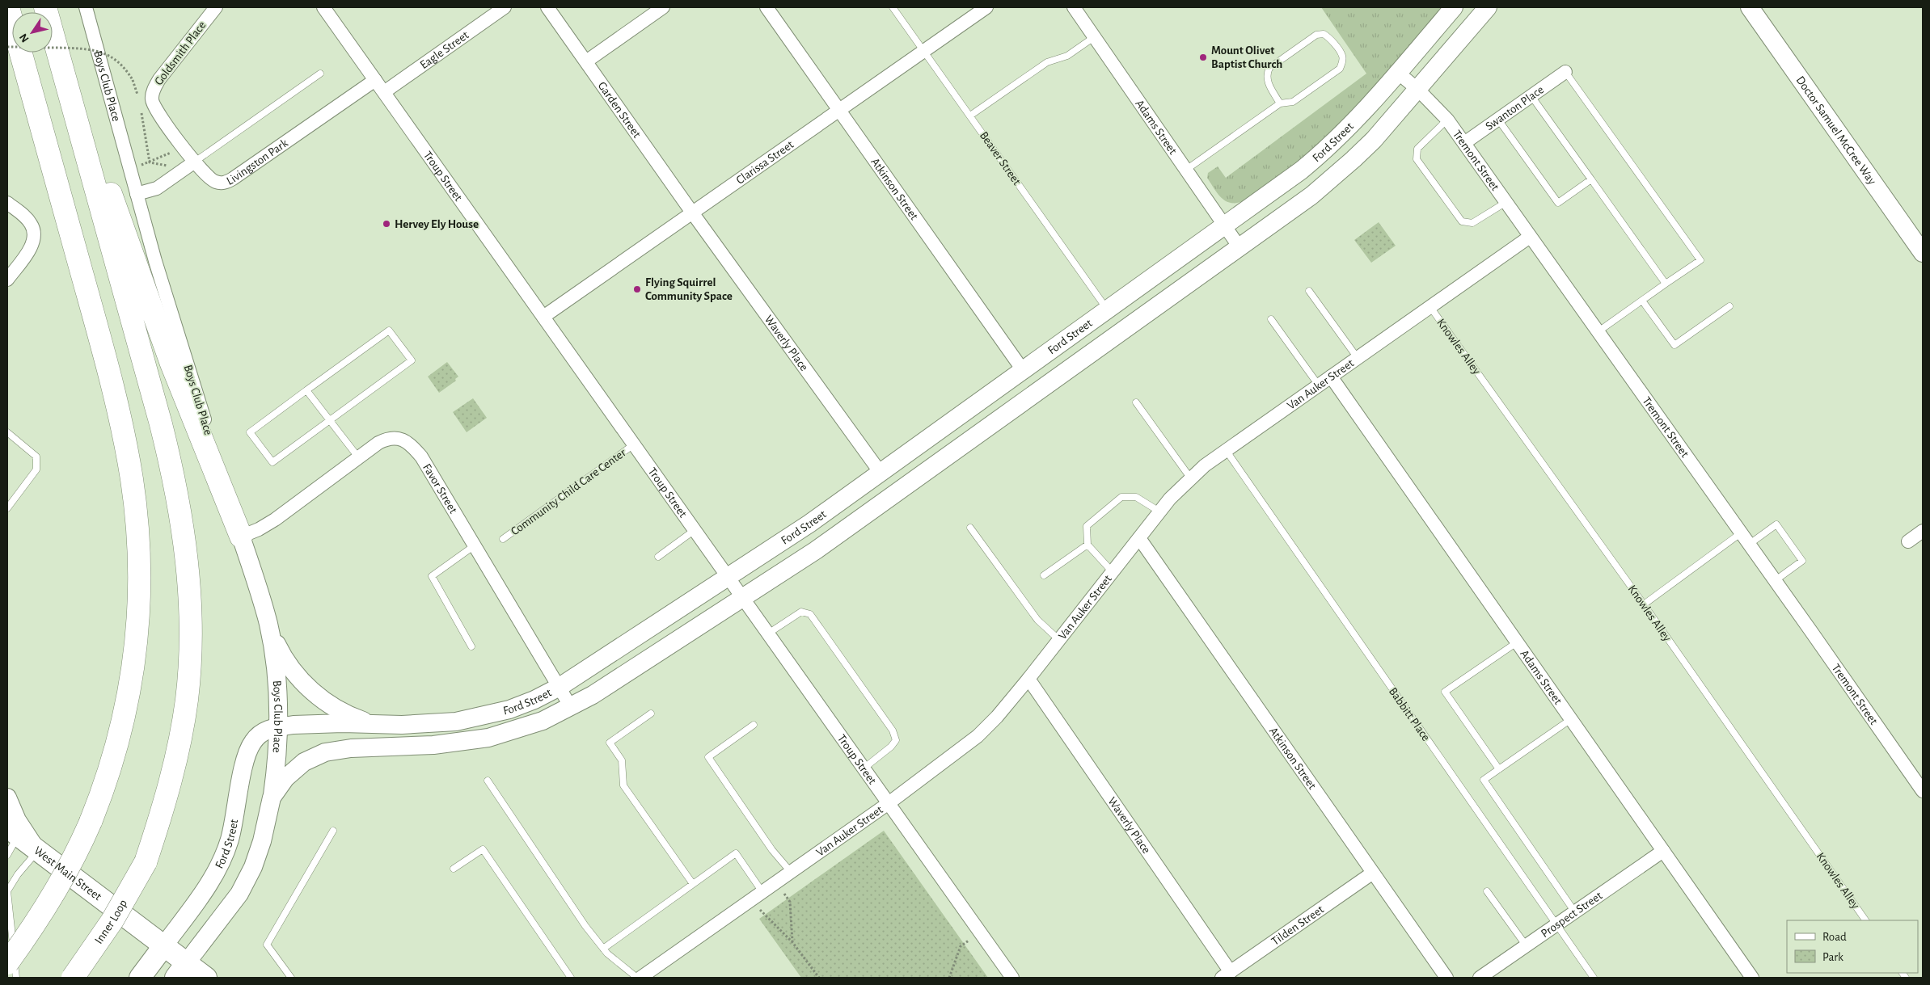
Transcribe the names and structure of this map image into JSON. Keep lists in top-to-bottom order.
{
  "streets": {
    "highway": ["Inner Loop"],
    "main road": [
      "Boys Club Place",
      "Doctor Samuel McCree Way",
      "Ford Street",
      "West Main Street"
    ],
    "street": [
      "Eagle Street",
      "Goldsmith Place",
      "Swanton Place",
      "Garden Street",
      "Adams Street",
      "Tremont Street",
      "Livingston Park",
      "Clarissa Street",
      "Troup Street",
      "Atkinson Street",
      "Waverly Place",
      "Van Auker Street",
      "Favor Street",
      "Prospect Street",
      "Tilden Street"
    ],
    "lane": [
      "Beaver Street",
      "Knowles Alley",
      "Community Child Care Center",
      "Babbitt Place"
    ]
  },
  "crossings": [
    ["Eagle Street", "Troup Street"],
    ["Goldsmith Place", "Livingston Park"],
    ["Boys Club Place", "Ford Street"],
    ["Boys Club Place", "Favor Street"],
    ["Swanton Place", "Tremont Street"],
    ["Garden Street", "Clarissa Street"],
    ["Garden Street", "Waverly Place"],
    ["Adams Street", "Ford Street"],
    ["Adams Street", "Van Auker Street"],
    ["Adams Street", "Prospect Street"],
    ["Ford Street", "Beaver Street"],
    ["Ford Street", "Tremont Street"],
    ["Ford Street", "Troup Street"],
    ["Ford Street", "Atkinson Street"],
    ["Ford Street", "Waverly Place"],
    ["Ford Street", "Favor Street"],
    ["Ford Street", "West Main Street"],
    ["Beaver Street", "Clarissa Street"],
    ["Tremont Street", "Van Auker Street"],
    ["Livingston Park", "Troup Street"],
    ["Clarissa Street", "Troup Street"],
    ["Clarissa Street", "Atkinson Street"],
    ["Clarissa Street", "Waverly Place"],
    ["Troup Street", "Van Auker Street"],
    ["Troup Street", "Community Child Care Center"],
    ["Atkinson Street", "Van Auker Street"],
    ["Atkinson Street", "Tilden Street"],
    ["Waverly Place", "Van Auker Street"],
    ["Waverly Place", "Tilden Street"],
    ["Knowles Alley", "Van Auker Street"],
    ["Van Auker Street", "Babbitt Place"],
    ["Babbitt Place", "Prospect Street"]
  ],
  "places": ["Mount Olivet Baptist Church", "Hervey Ely House", "Flying Squirrel Community Space"],
  "legend": ["Road", "Park"],
  "north": "bottom left"
}
